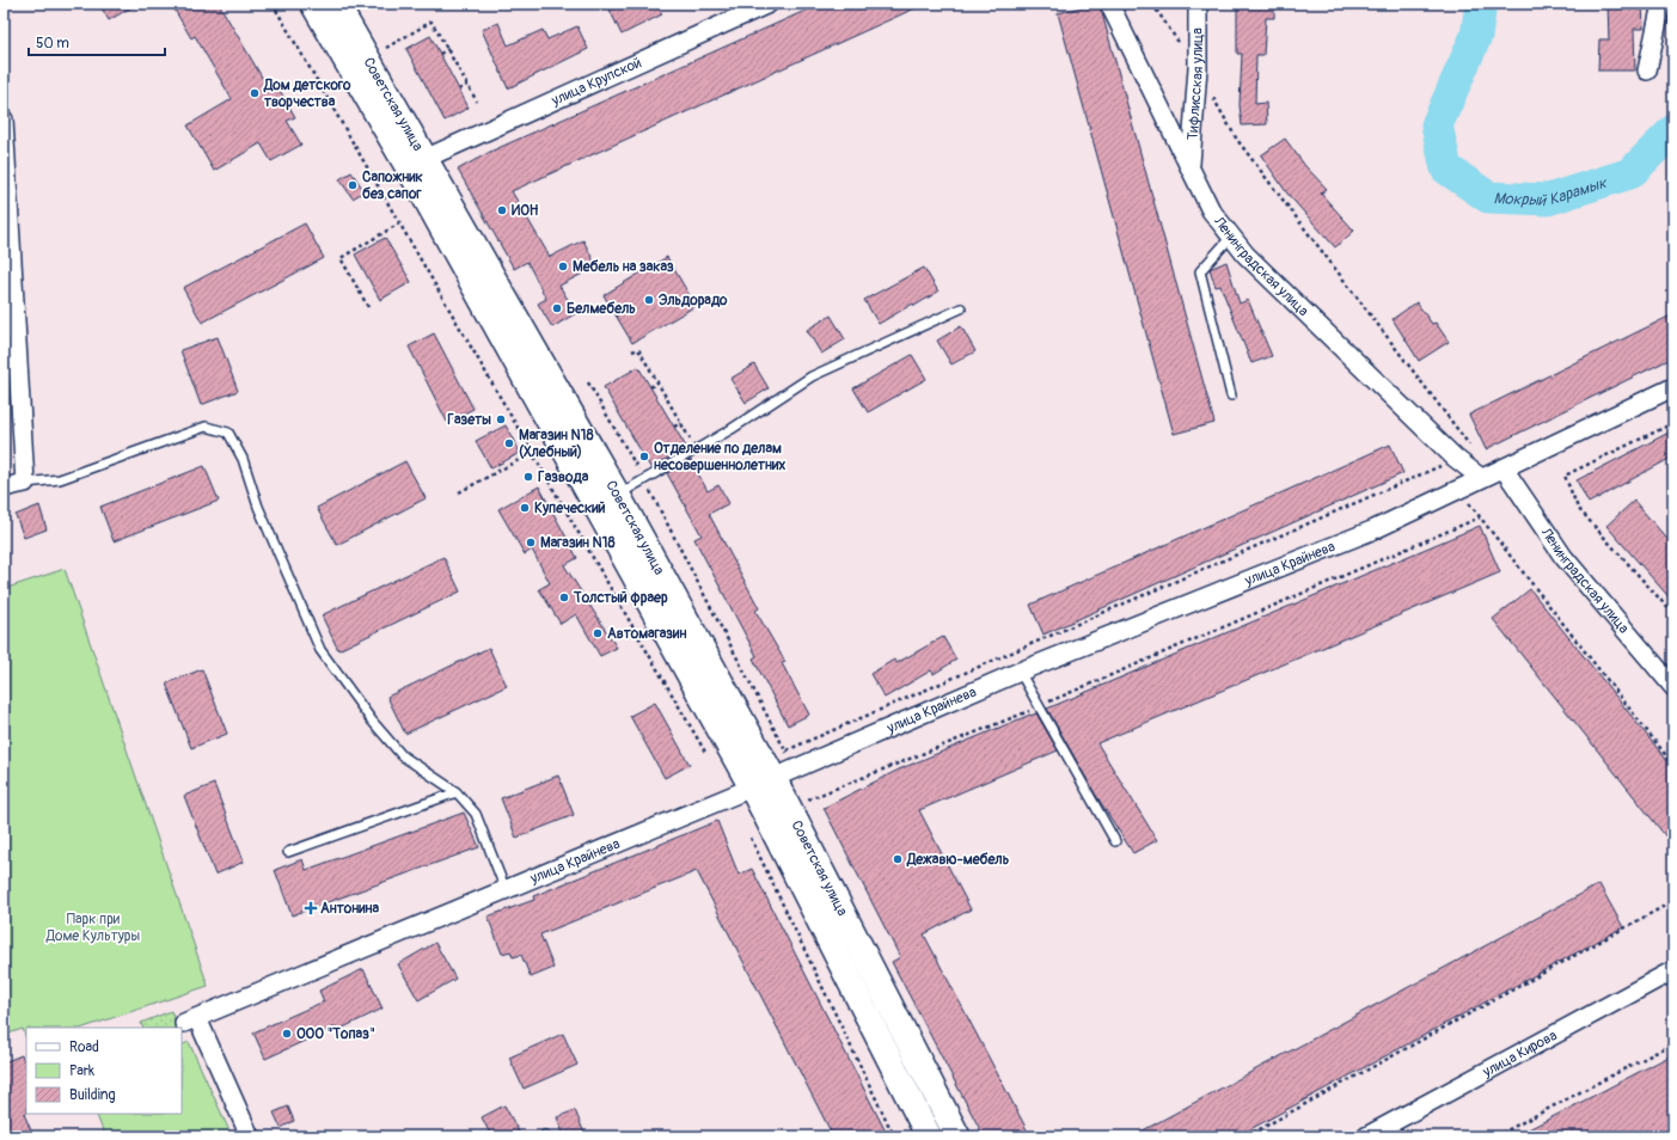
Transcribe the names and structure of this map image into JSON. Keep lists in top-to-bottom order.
{
  "streets": {
    "street": [
      "улица Крупской",
      "Тифлисская улица",
      "Советская улица",
      "Ленинградская улица",
      "улица Крайнева",
      "улица Кирова"
    ]
  },
  "crossings": [
    ["улица Крупской", "Советская улица"],
    ["Тифлисская улица", "Ленинградская улица"],
    ["Советская улица", "улица Крайнева"],
    ["Ленинградская улица", "улица Крайнева"]
  ],
  "water": ["Мокрый Карамык"],
  "parks": ["Парк при Доме Культуры"],
  "places": {
    "other": [
      "Дом детского творчества",
      "Сапожник без сапог",
      "ИОН",
      "Мебель на заказ",
      "Эльдорадо",
      "Белмебель",
      "Газеты",
      "Магазин N18 (Хлебный)",
      "Отделение по делам несовершеннолетних",
      "Газвода",
      "Купеческий",
      "Магазин N18",
      "Толстый фраер",
      "Автомагазин",
      "Дежавю-мебель",
      "ООО \"Топаз\""
    ],
    "health": ["Антонина"]
  },
  "legend": ["Road", "Park", "Building"],
  "scale_bar": "50 m"
}
